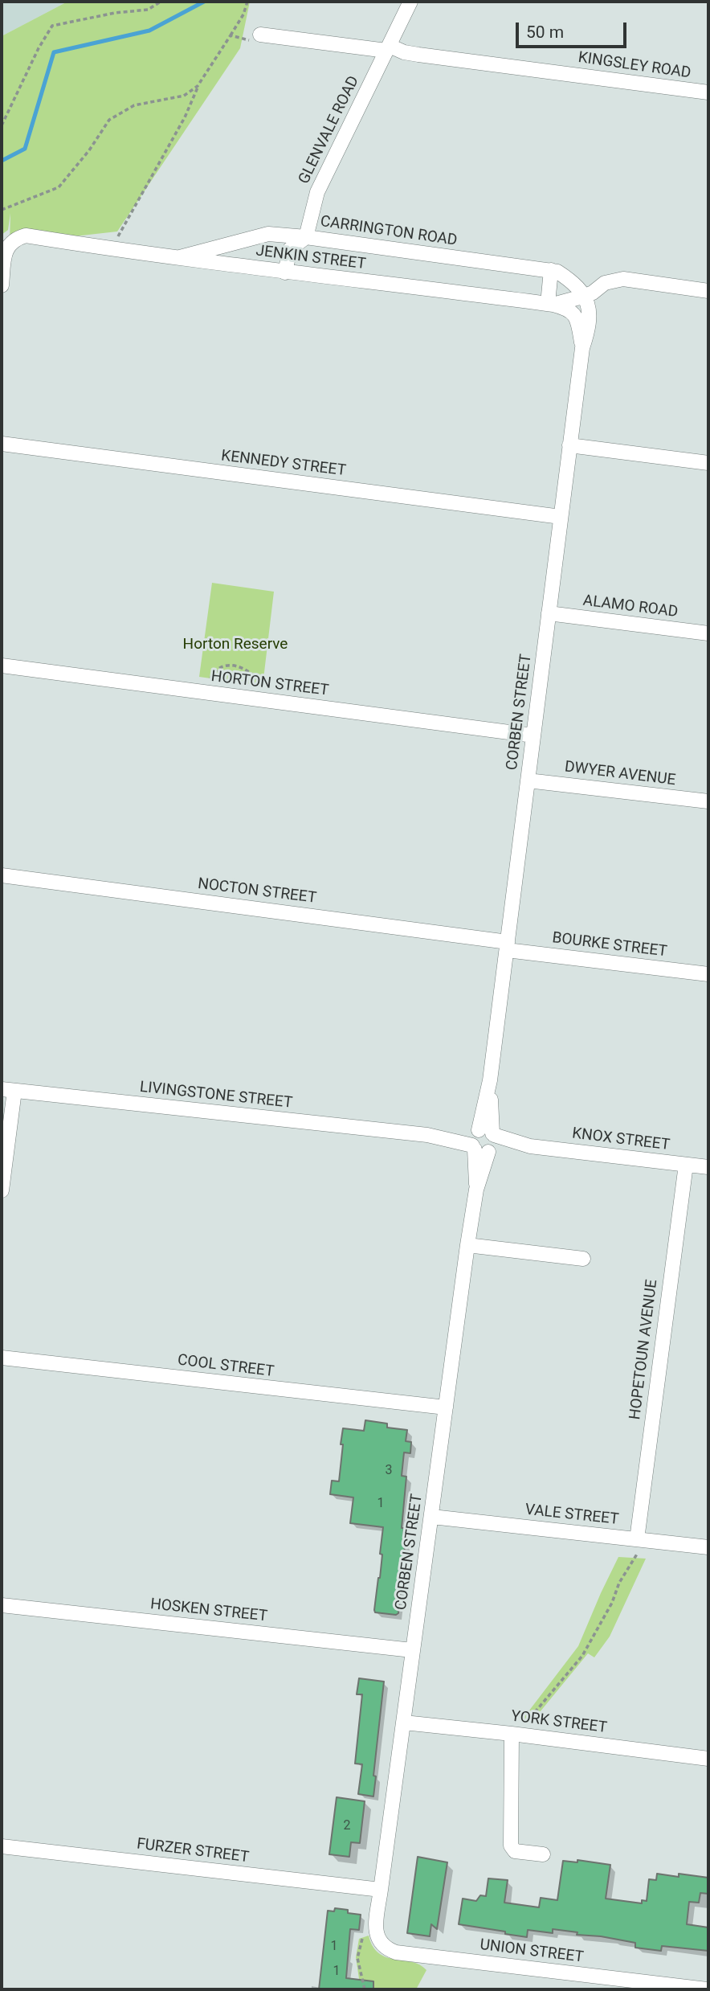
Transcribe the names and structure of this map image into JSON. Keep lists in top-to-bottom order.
{
  "streets": {
    "street": [
      "KINGSLEY ROAD",
      "GLENVALE ROAD",
      "CARRINGTON ROAD",
      "JENKIN STREET",
      "KENNEDY STREET",
      "ALAMO ROAD",
      "HORTON STREET",
      "CORBEN STREET",
      "DWYER AVENUE",
      "NOCTON STREET",
      "BOURKE STREET",
      "LIVINGSTONE STREET",
      "KNOX STREET",
      "HOPETOUN AVENUE",
      "COOL STREET",
      "VALE STREET",
      "HOSKEN STREET",
      "YORK STREET",
      "FURZER STREET",
      "UNION STREET"
    ]
  },
  "crossings": [
    ["KINGSLEY ROAD", "GLENVALE ROAD"],
    ["GLENVALE ROAD", "CARRINGTON ROAD"],
    ["GLENVALE ROAD", "JENKIN STREET"],
    ["CARRINGTON ROAD", "JENKIN STREET"],
    ["JENKIN STREET", "CORBEN STREET"],
    ["KENNEDY STREET", "CORBEN STREET"],
    ["ALAMO ROAD", "CORBEN STREET"],
    ["HORTON STREET", "CORBEN STREET"],
    ["CORBEN STREET", "DWYER AVENUE"],
    ["CORBEN STREET", "NOCTON STREET"],
    ["CORBEN STREET", "BOURKE STREET"],
    ["CORBEN STREET", "LIVINGSTONE STREET"],
    ["CORBEN STREET", "KNOX STREET"],
    ["CORBEN STREET", "COOL STREET"],
    ["CORBEN STREET", "VALE STREET"],
    ["CORBEN STREET", "HOSKEN STREET"],
    ["CORBEN STREET", "YORK STREET"],
    ["CORBEN STREET", "FURZER STREET"],
    ["CORBEN STREET", "UNION STREET"],
    ["NOCTON STREET", "BOURKE STREET"],
    ["LIVINGSTONE STREET", "KNOX STREET"],
    ["KNOX STREET", "HOPETOUN AVENUE"],
    ["HOPETOUN AVENUE", "VALE STREET"]
  ],
  "parks": ["Horton Reserve"],
  "house_numbers": [
    "3",
    "1",
    "2",
    "1",
    "1"
  ],
  "scale_bar": "50 m"
}
